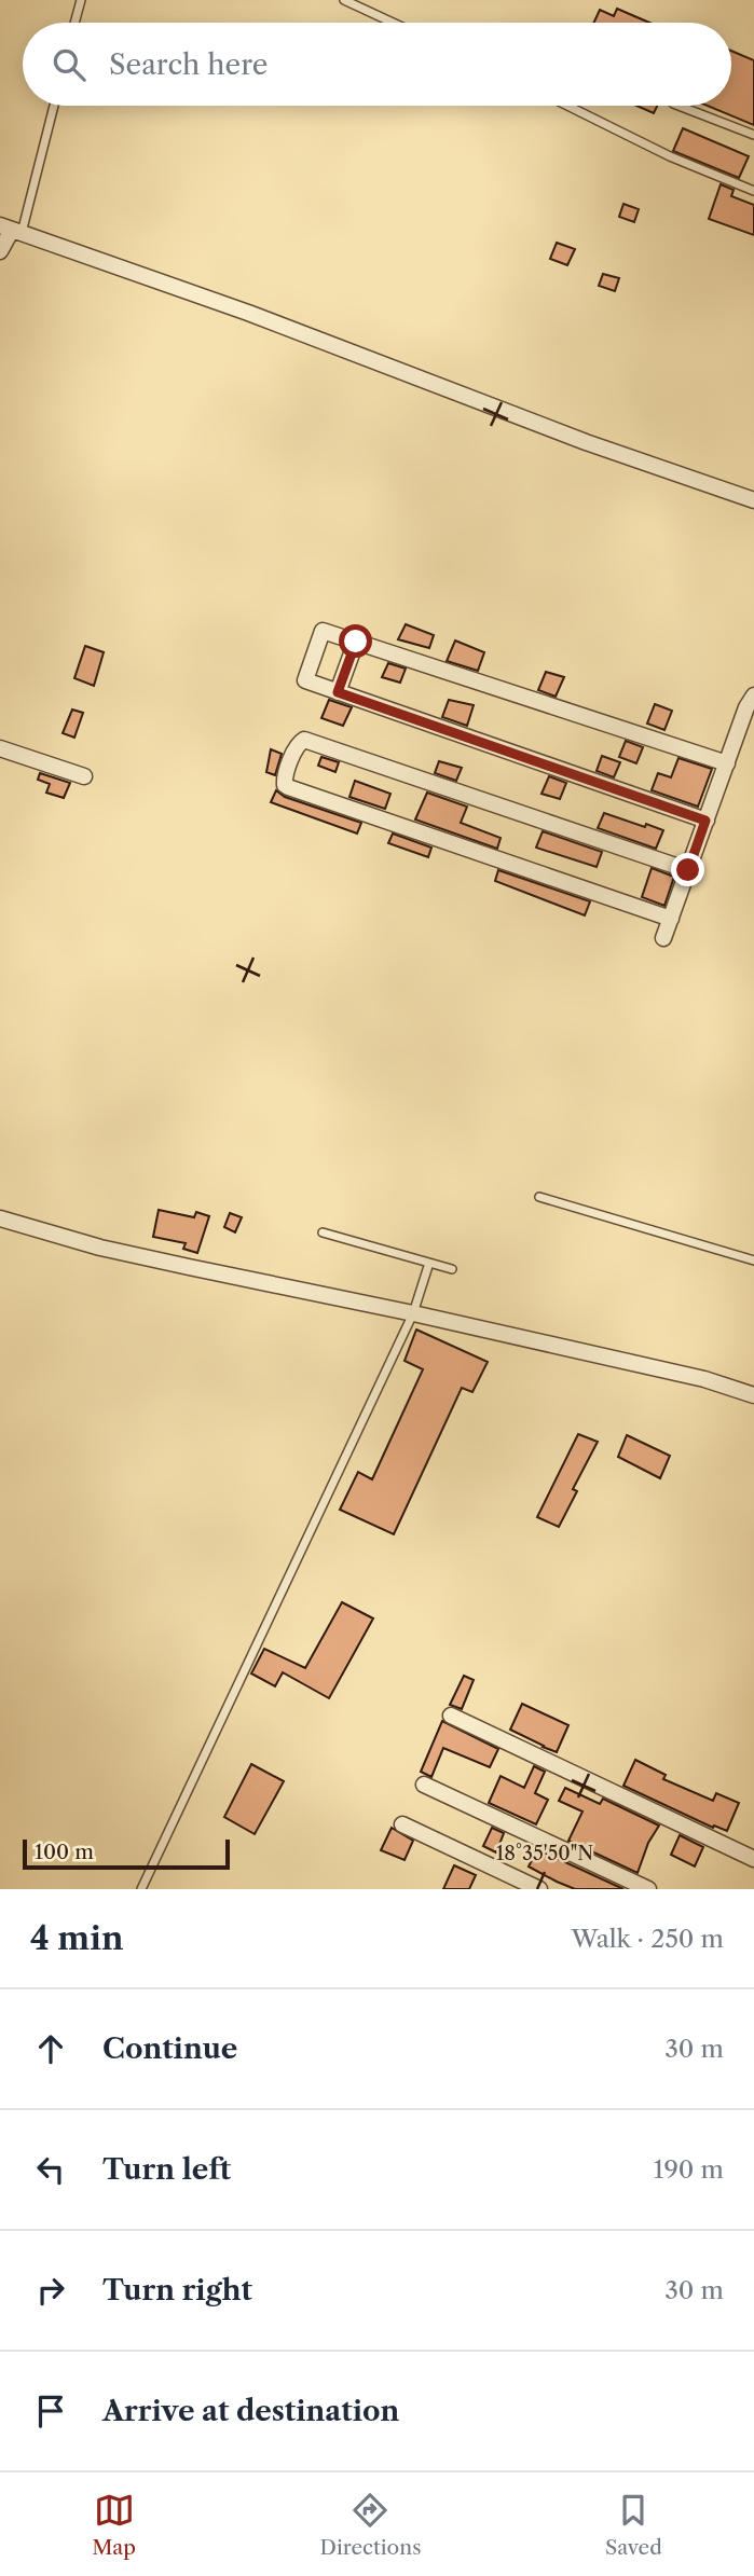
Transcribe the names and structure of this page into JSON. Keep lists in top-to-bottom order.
{
  "scale_bar": "100 m",
  "page": {
    "search": "Search here",
    "scale": "100 m",
    "heading": ["4 min", "Walk · 250 m"],
    "list": [
      ["Continue", "30 m"],
      ["Turn left", "190 m"],
      ["Turn right", "30 m"],
      "Arrive at destination"
    ],
    "nav": ["Map", "Directions", "Saved"]
  },
  "coordinates": ["18°35'50\"N"]
}
